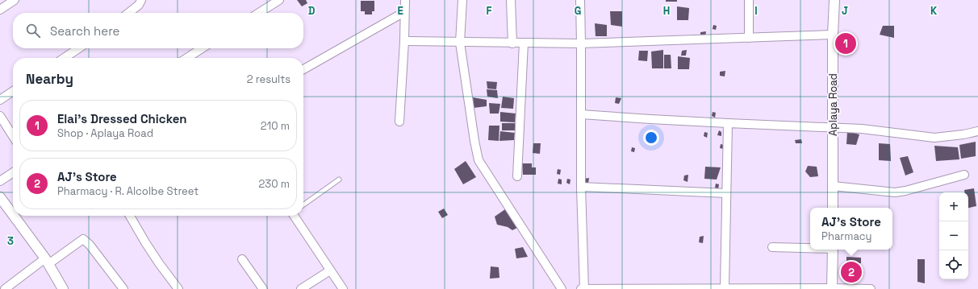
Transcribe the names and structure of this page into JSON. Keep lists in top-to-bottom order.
{
  "streets": {
    "street": ["Aplaya Road"]
  },
  "page": {
    "search": "Search here",
    "pins": ["1", "2"],
    "heading": ["Nearby", "2 results"],
    "list": [
      {
        "mark": "1",
        "name": "Elai's Dressed Chicken",
        "note": "Shop · Aplaya Road",
        "value": "210 m"
      },
      {
        "mark": "2",
        "name": "AJ's Store",
        "note": "Pharmacy · R. Alcolbe Street",
        "value": "230 m"
      }
    ],
    "map_buttons": ["+", "−"],
    "popup": ["AJ's Store", "Pharmacy"]
  },
  "grid": {
    "columns": [
      "D",
      "E",
      "F",
      "G",
      "H",
      "I",
      "J",
      "K"
    ],
    "rows": ["3"]
  }
}
